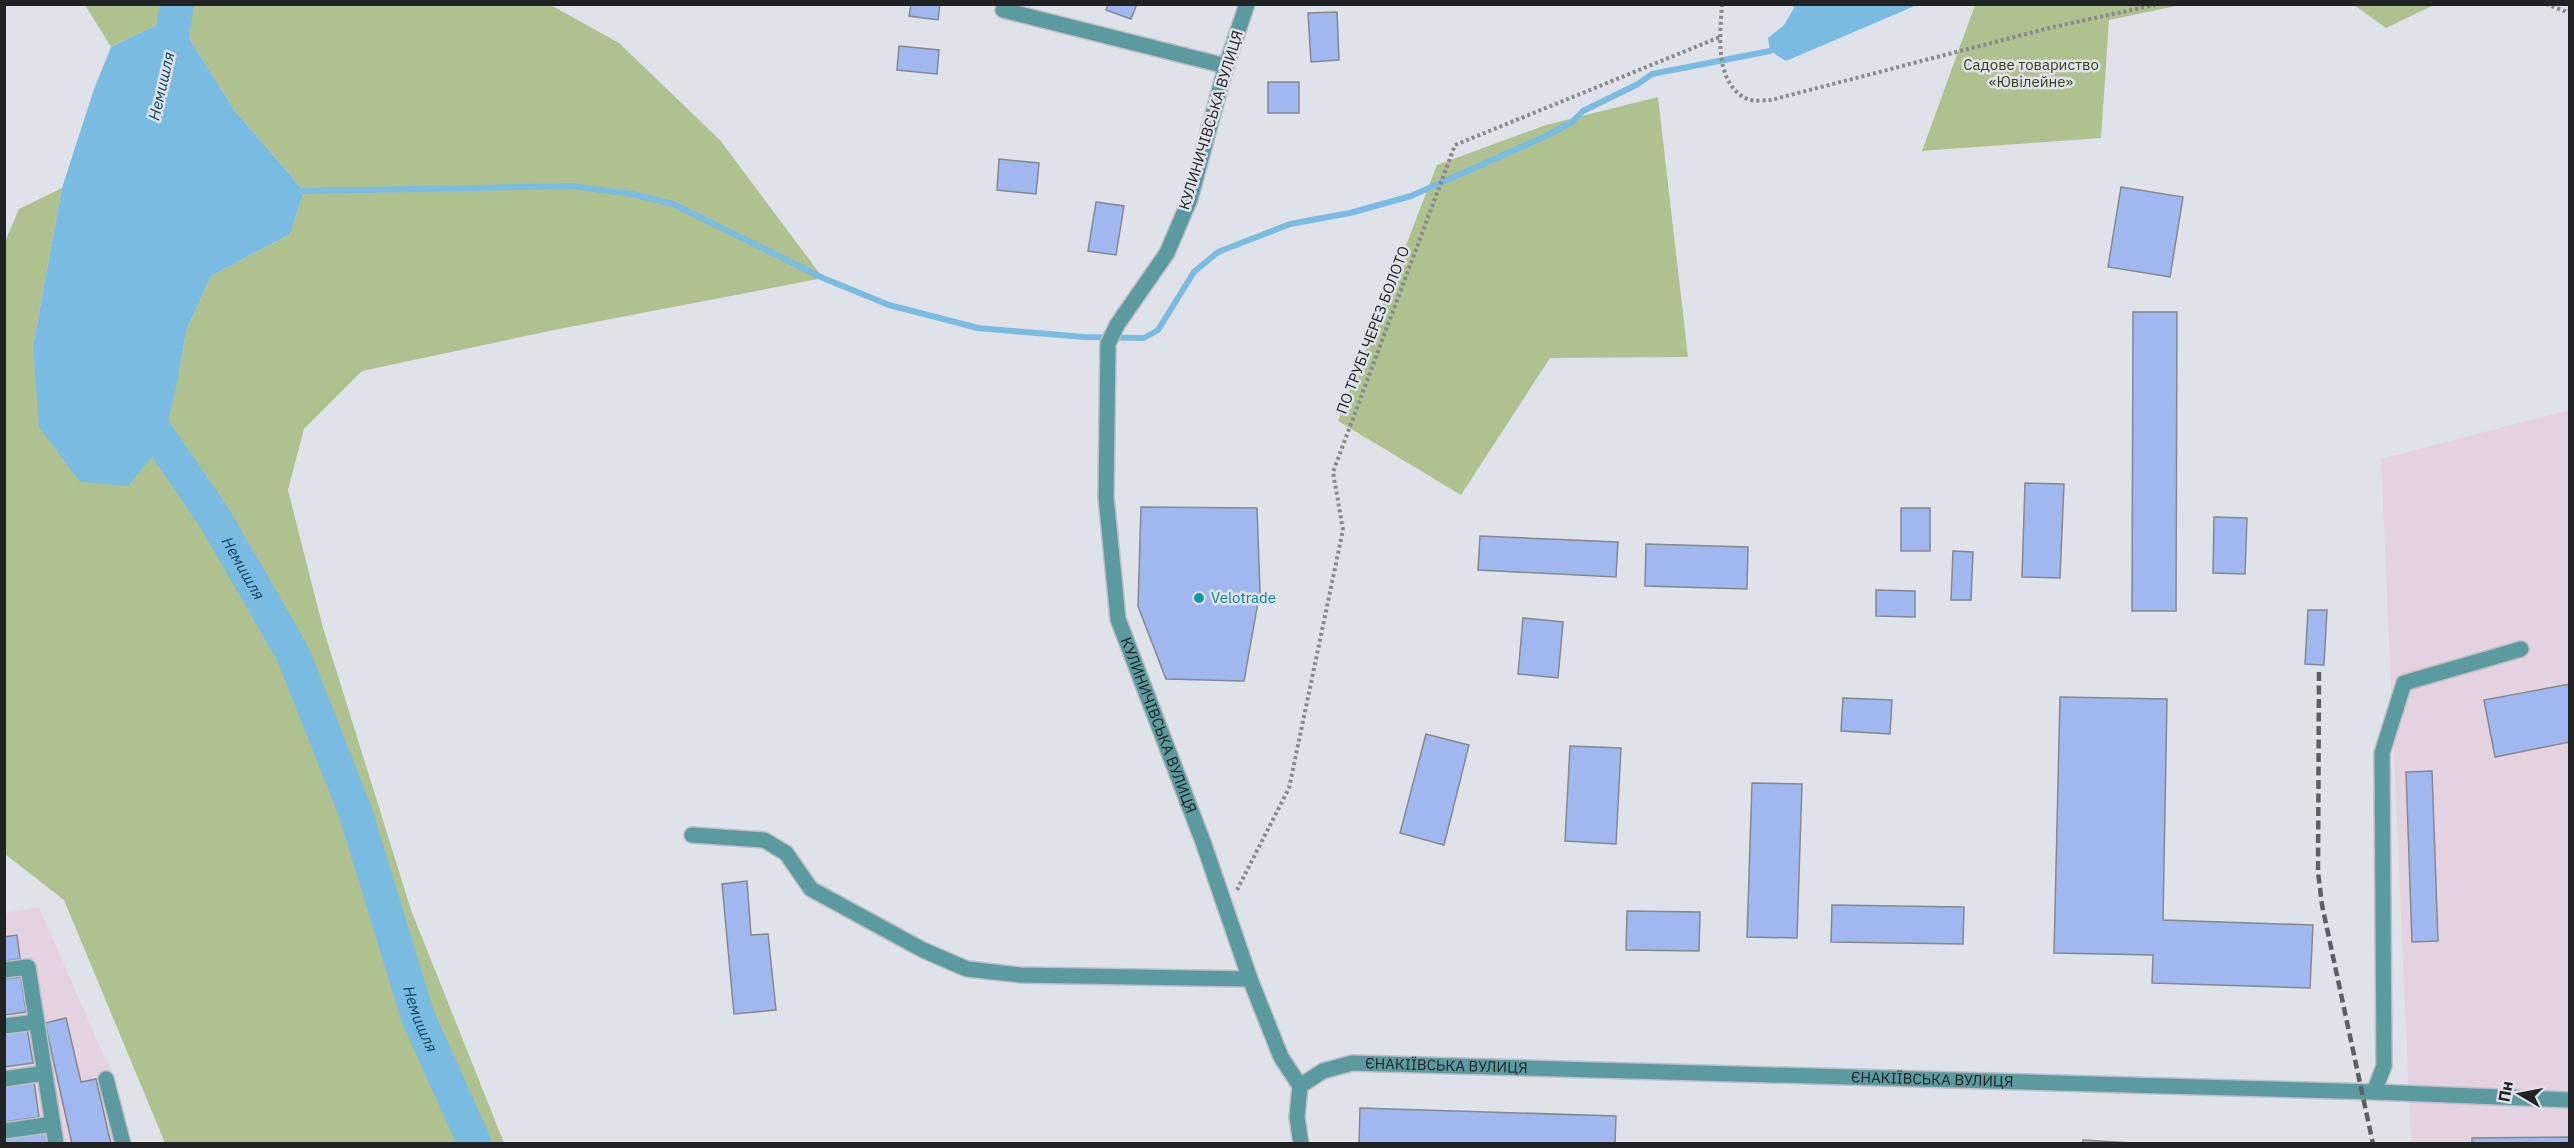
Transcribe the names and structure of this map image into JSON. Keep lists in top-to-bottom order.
{
  "streets": {
    "street": ["КУЛИНИЧІВСЬКА ВУЛИЦЯ", "ЄНАКІЇВСЬКА ВУЛИЦЯ"],
    "path": ["ПО ТРУБІ ЧЕРЕЗ БОЛОТО"]
  },
  "crossings": [
    ["КУЛИНИЧІВСЬКА ВУЛИЦЯ", "ПО ТРУБІ ЧЕРЕЗ БОЛОТО"],
    ["КУЛИНИЧІВСЬКА ВУЛИЦЯ", "ЄНАКІЇВСЬКА ВУЛИЦЯ"]
  ],
  "water": ["Немишля"],
  "parks": ["Садове товариство «Ювілейне»"],
  "places": ["Velotrade"],
  "north": "left"
}
